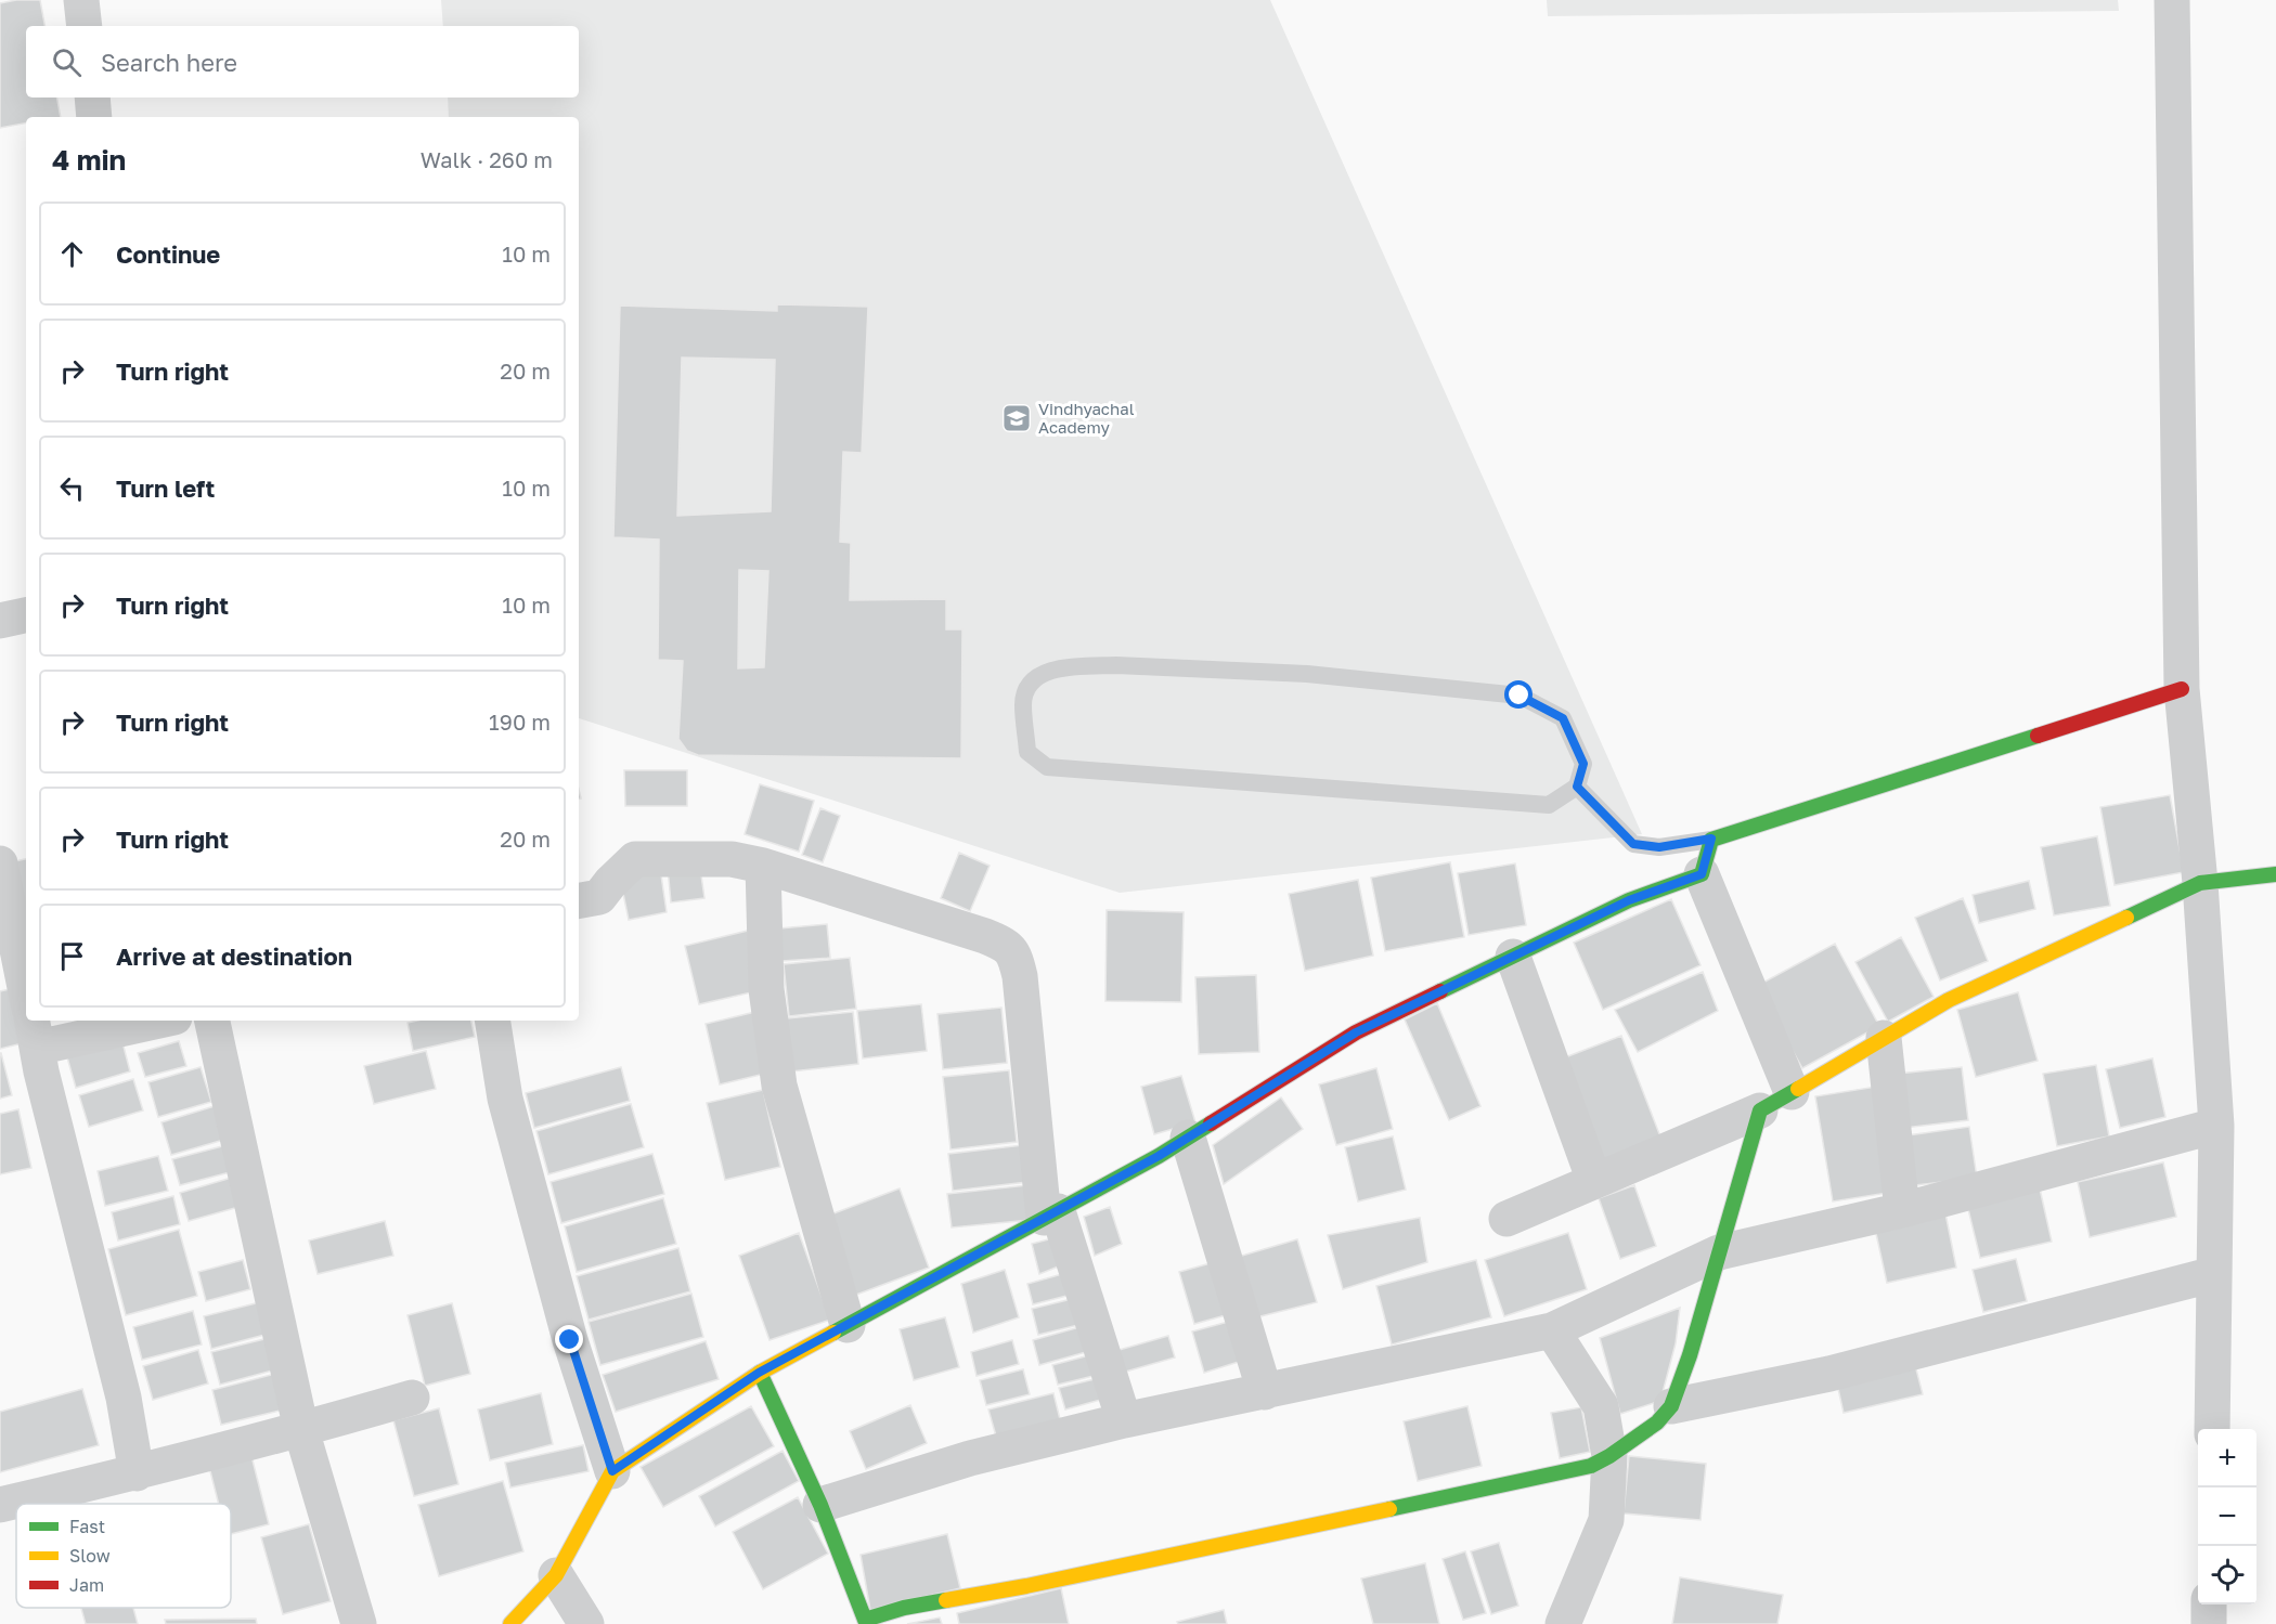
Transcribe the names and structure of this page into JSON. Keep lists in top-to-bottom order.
{
  "places": {
    "school or university": ["Vindhyachal Academy"]
  },
  "legend": ["Fast", "Slow", "Jam"],
  "page": {
    "search": "Search here",
    "heading": ["4 min", "Walk · 260 m"],
    "list": [
      ["Continue", "10 m"],
      ["Turn right", "20 m"],
      ["Turn left", "10 m"],
      ["Turn right", "10 m"],
      ["Turn right", "190 m"],
      ["Turn right", "20 m"],
      "Arrive at destination"
    ],
    "map_buttons": ["+", "−"]
  }
}
